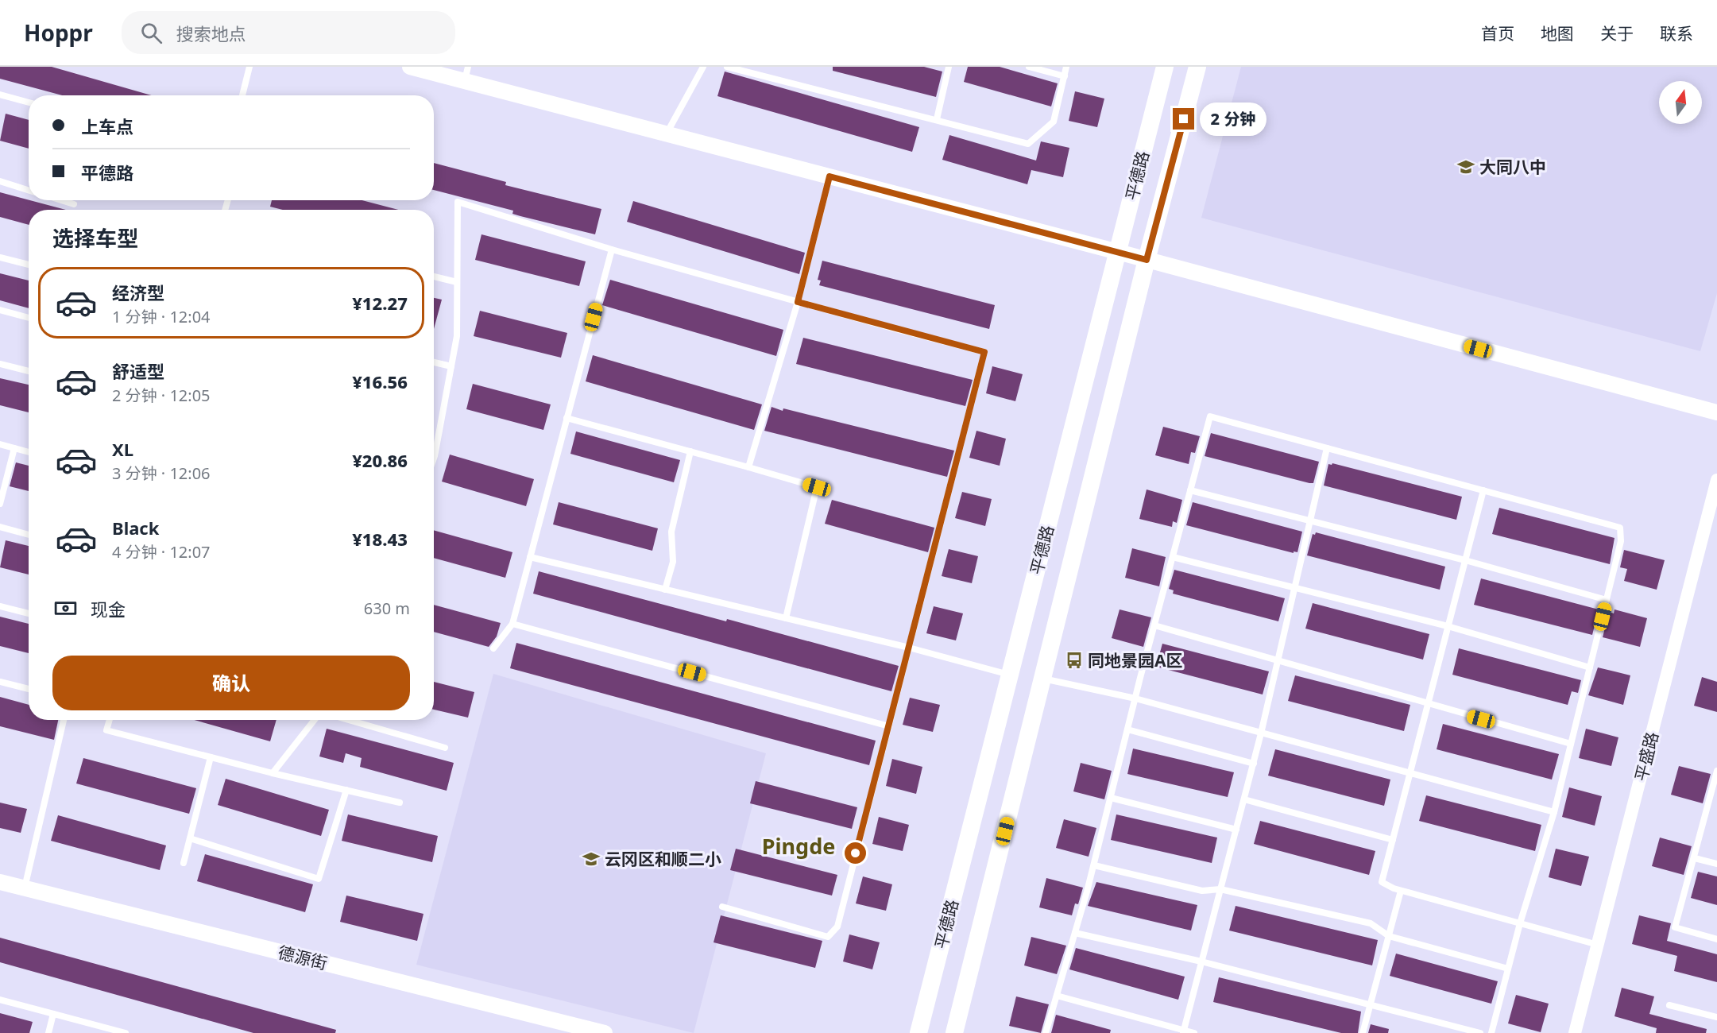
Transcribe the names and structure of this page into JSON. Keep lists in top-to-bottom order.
{
  "streets": {
    "main road": ["平德路"],
    "street": ["平盛路", "德源街"]
  },
  "districts": ["Pingde"],
  "places": {
    "school or university": ["大同八中", "云冈区和顺二小"],
    "bus stop": ["同地景园A区"]
  },
  "north": "top",
  "page": {
    "header": "Hoppr",
    "search": "搜索地点",
    "nav": [
      "首页",
      "地图",
      "关于",
      "联系"
    ],
    "banner": ["上车点", "平德路"],
    "bubble": "2 分钟",
    "heading": "选择车型",
    "list": [
      {
        "name": "经济型",
        "note": "1 分钟 · 12:04",
        "value": "¥12.27"
      },
      {
        "name": "舒适型",
        "note": "2 分钟 · 12:05",
        "value": "¥16.56"
      },
      {
        "name": "XL",
        "note": "3 分钟 · 12:06",
        "value": "¥20.86"
      },
      {
        "name": "Black",
        "note": "4 分钟 · 12:07",
        "value": "¥18.43"
      }
    ],
    "pay": ["现金", "630 m"],
    "buttons": "确认"
  }
}
